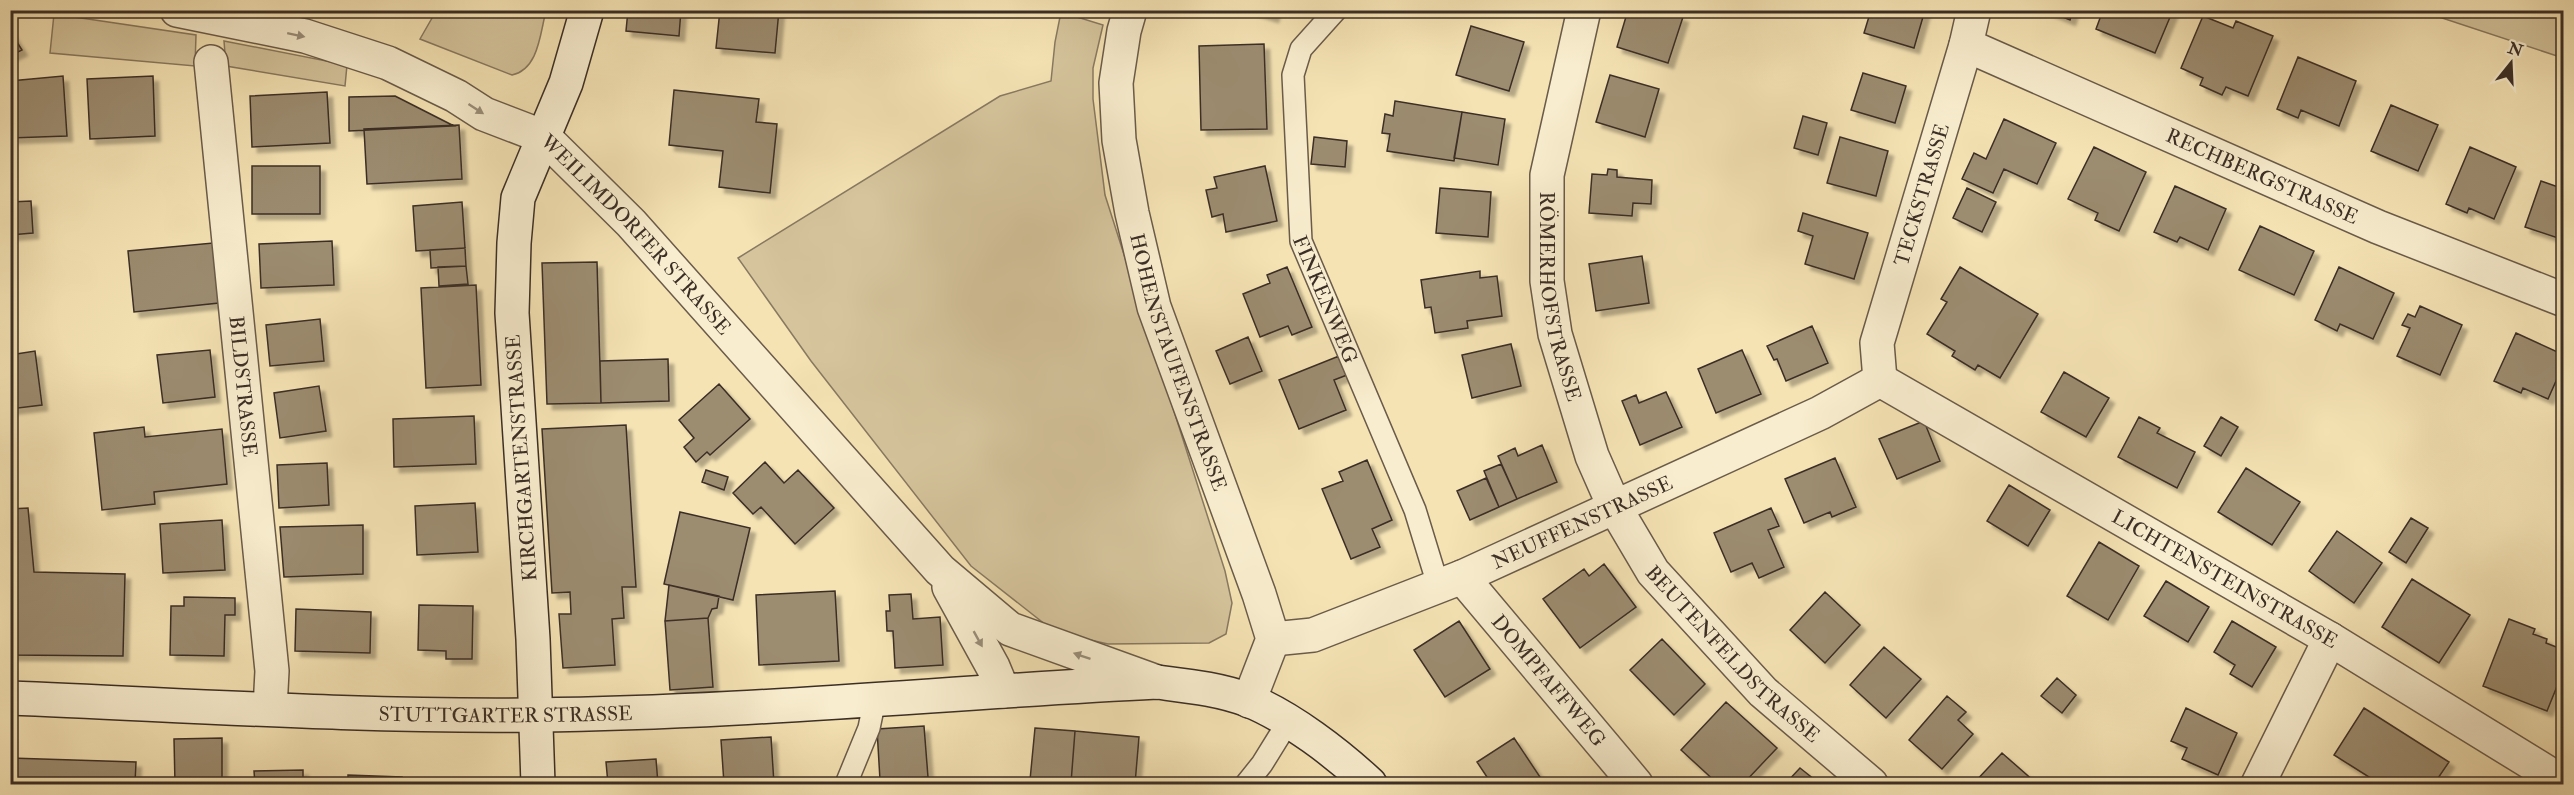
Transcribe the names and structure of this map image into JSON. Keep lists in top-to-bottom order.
{
  "streets": {
    "street": [
      "RECHBERGSTRASSE",
      "TECKSTRASSE",
      "WEILIMDORFER STRASSE",
      "RÖMERHOFSTRASSE",
      "HOHENSTAUFENSTRASSE",
      "BILDSTRASSE",
      "KIRCHGARTENSTRASSE",
      "NEUFFENSTRASSE",
      "LICHTENSTEINSTRASSE",
      "BEUTENFELDSTRASSE",
      "DOMPFAFFWEG",
      "STUTTGARTER STRASSE"
    ],
    "lane": ["FINKENWEG"]
  },
  "crossings": [
    ["RECHBERGSTRASSE", "TECKSTRASSE"],
    ["TECKSTRASSE", "NEUFFENSTRASSE"],
    ["TECKSTRASSE", "LICHTENSTEINSTRASSE"],
    ["WEILIMDORFER STRASSE", "KIRCHGARTENSTRASSE"],
    ["WEILIMDORFER STRASSE", "STUTTGARTER STRASSE"],
    ["RÖMERHOFSTRASSE", "NEUFFENSTRASSE"],
    ["RÖMERHOFSTRASSE", "BEUTENFELDSTRASSE"],
    ["FINKENWEG", "NEUFFENSTRASSE"],
    ["FINKENWEG", "DOMPFAFFWEG"],
    ["HOHENSTAUFENSTRASSE", "NEUFFENSTRASSE"],
    ["BILDSTRASSE", "STUTTGARTER STRASSE"],
    ["KIRCHGARTENSTRASSE", "STUTTGARTER STRASSE"],
    ["NEUFFENSTRASSE", "LICHTENSTEINSTRASSE"],
    ["NEUFFENSTRASSE", "BEUTENFELDSTRASSE"],
    ["NEUFFENSTRASSE", "DOMPFAFFWEG"]
  ],
  "north": "top"
}
